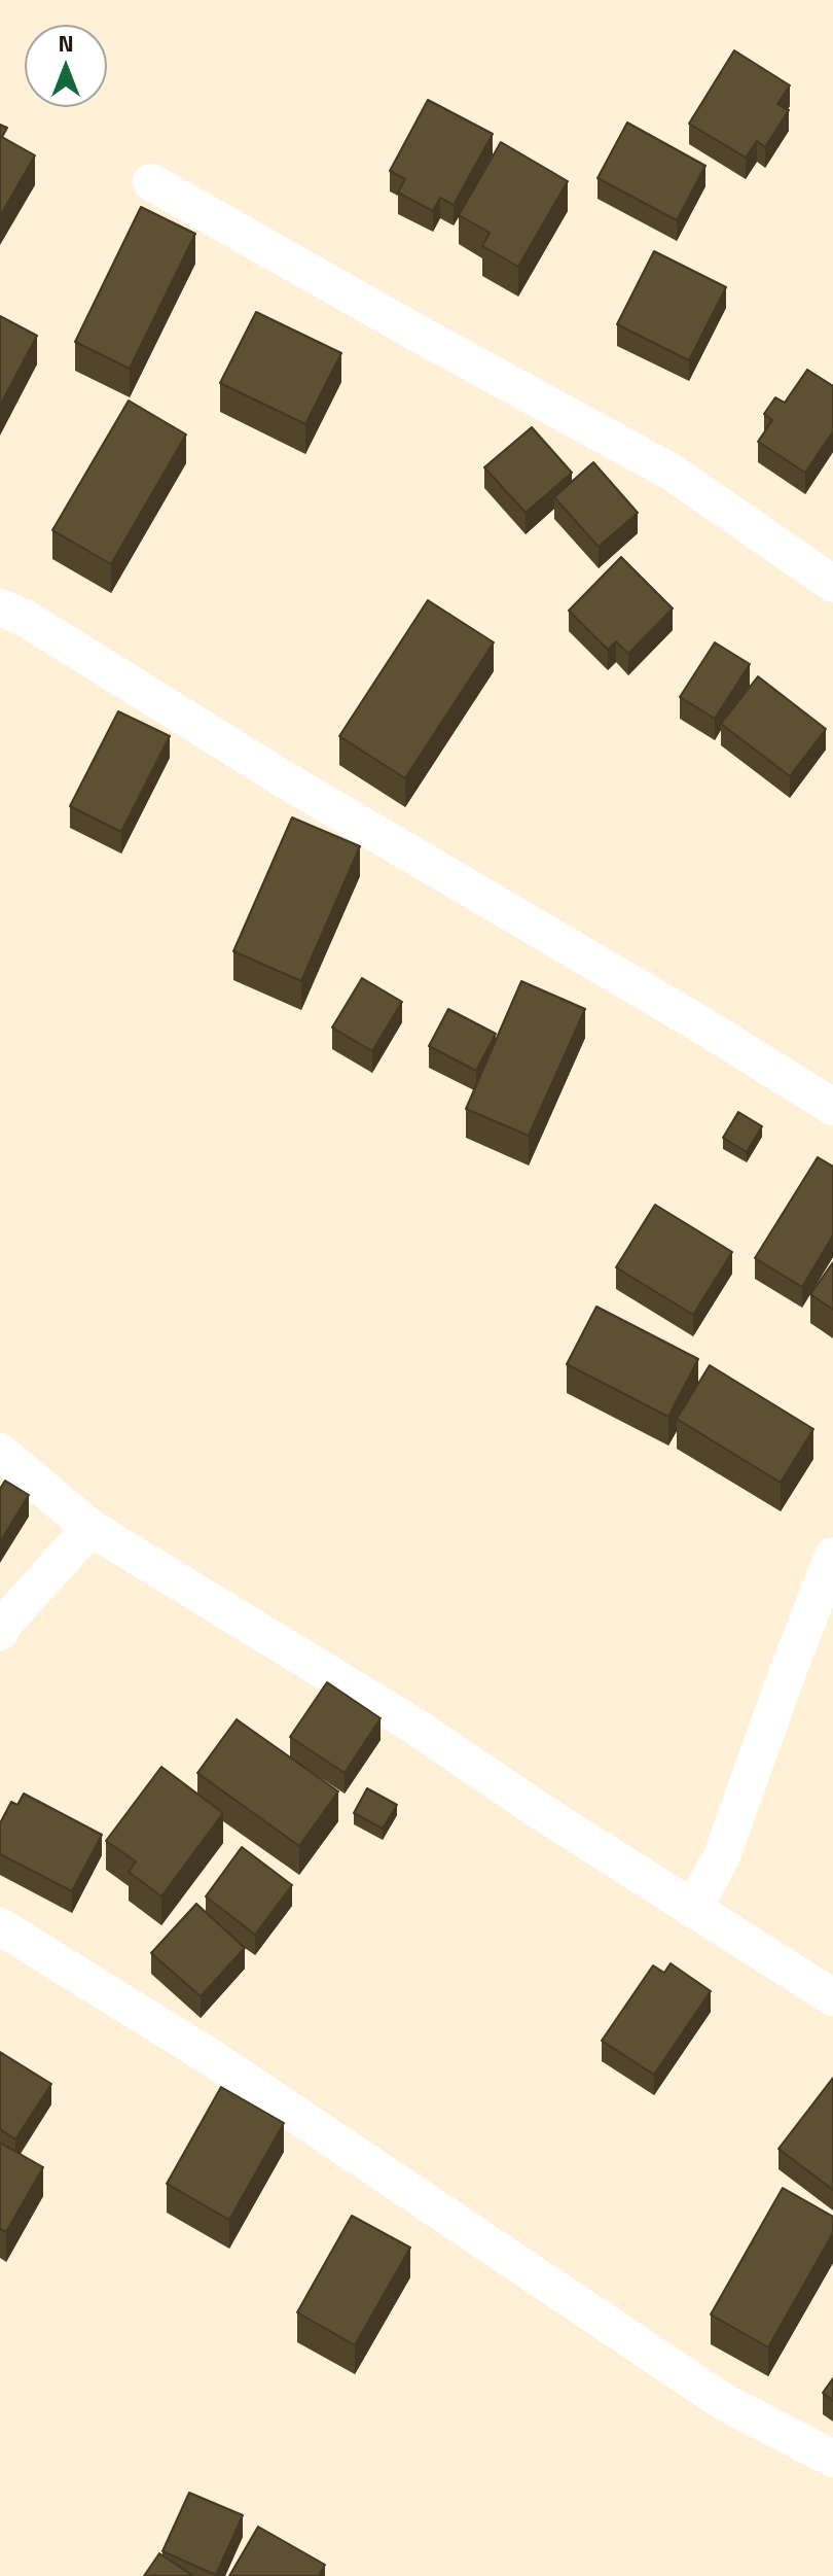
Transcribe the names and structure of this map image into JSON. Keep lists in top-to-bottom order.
{
  "north": "top"
}
